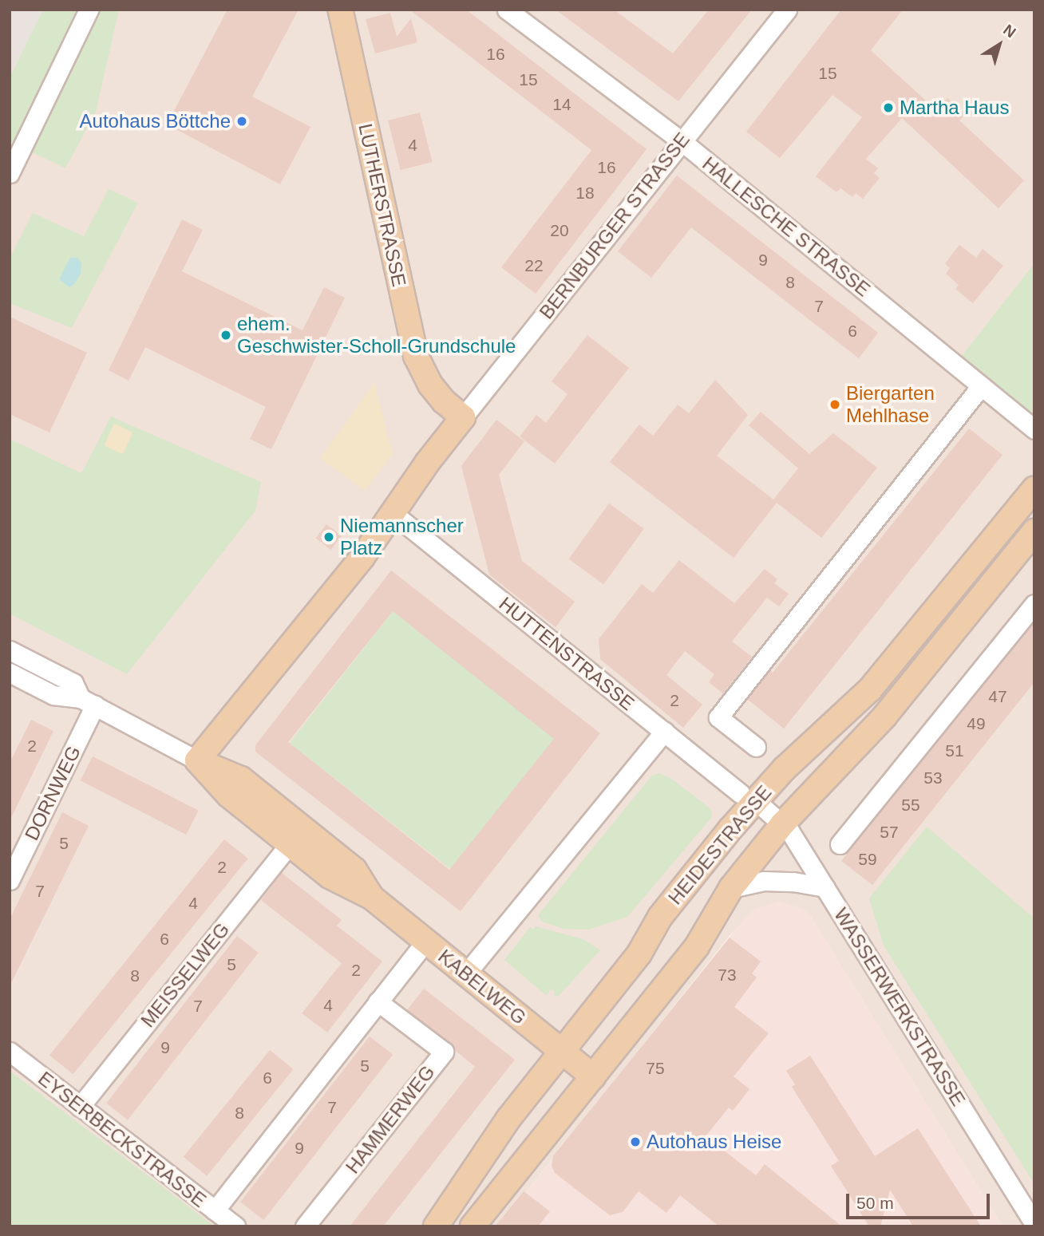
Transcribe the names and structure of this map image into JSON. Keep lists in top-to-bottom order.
{
  "streets": {
    "main road": [
      "LUTHERSTRASSE",
      "BERNBURGER STRASSE",
      "HEIDESTRASSE",
      "KABELWEG"
    ],
    "street": [
      "HALLESCHE STRASSE",
      "HUTTENSTRASSE",
      "DORNWEG",
      "MEISSELWEG",
      "WASSERWERKSTRASSE",
      "HAMMERWEG",
      "EYSERBECKSTRASSE"
    ]
  },
  "crossings": [
    ["LUTHERSTRASSE", "BERNBURGER STRASSE"],
    ["BERNBURGER STRASSE", "HALLESCHE STRASSE"],
    ["BERNBURGER STRASSE", "HUTTENSTRASSE"],
    ["BERNBURGER STRASSE", "KABELWEG"],
    ["HUTTENSTRASSE", "HEIDESTRASSE"],
    ["HUTTENSTRASSE", "WASSERWERKSTRASSE"],
    ["DORNWEG", "KABELWEG"],
    ["HEIDESTRASSE", "KABELWEG"],
    ["HEIDESTRASSE", "WASSERWERKSTRASSE"],
    ["MEISSELWEG", "KABELWEG"],
    ["MEISSELWEG", "EYSERBECKSTRASSE"]
  ],
  "places": [
    "Martha Haus",
    "Autohaus Böttche",
    "ehem. Geschwister-Scholl-Grundschule",
    "Biergarten Mehlhase",
    "Niemannscher Platz",
    "Autohaus Heise"
  ],
  "house_numbers": [
    "16",
    "15",
    "15",
    "14",
    "4",
    "16",
    "18",
    "20",
    "9",
    "22",
    "8",
    "7",
    "6",
    "47",
    "2",
    "49",
    "2",
    "51",
    "53",
    "55",
    "57",
    "5",
    "59",
    "2",
    "7",
    "4",
    "6",
    "5",
    "2",
    "73",
    "8",
    "4",
    "7",
    "9",
    "5",
    "75",
    "6",
    "7",
    "8",
    "9"
  ],
  "scale_bar": "50 m",
  "north": "top right"
}
